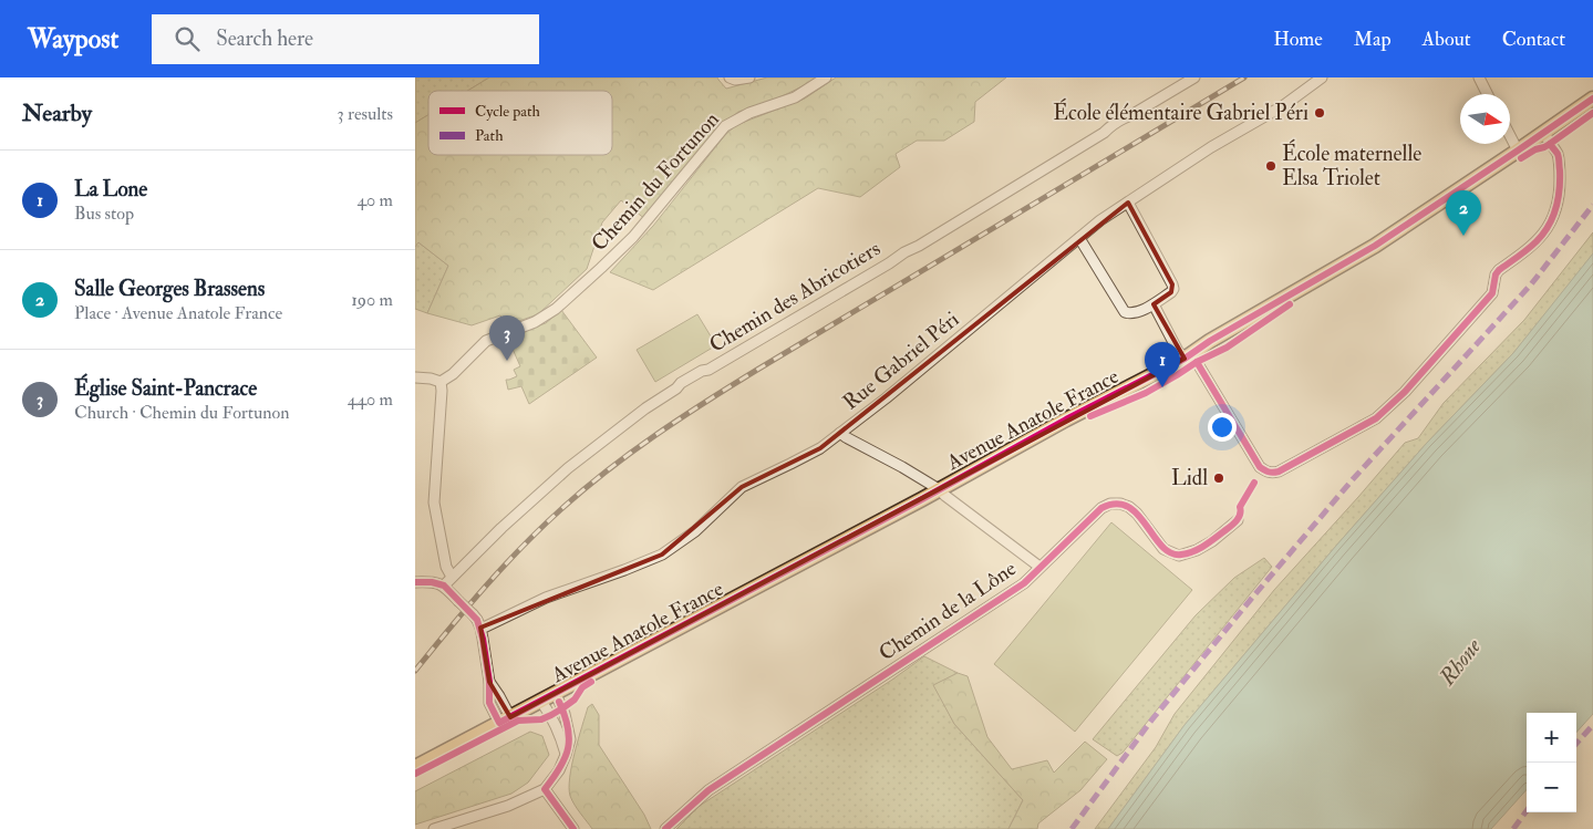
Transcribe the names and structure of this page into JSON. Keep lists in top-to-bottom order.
{
  "streets": {
    "main road": ["Avenue Anatole France"],
    "street": [
      "Chemin du Fortunon",
      "Chemin des Abricotiers",
      "Rue Gabriel Péri",
      "Chemin de la Lône"
    ]
  },
  "crossings": [
    ["Rue Gabriel Péri", "Chemin de la Lône"],
    ["Avenue Anatole France", "Chemin de la Lône"]
  ],
  "water": ["Rhone"],
  "places": ["École élémentaire Gabriel Péri", "École maternelle Elsa Triolet", "Lidl"],
  "legend": ["Cycle path", "Path"],
  "north": "right",
  "page": {
    "header": "Waypost",
    "search": "Search here",
    "nav": [
      "Home",
      "Map",
      "About",
      "Contact"
    ],
    "heading": ["Nearby", "3 results"],
    "list": [
      {
        "mark": "1",
        "name": "La Lone",
        "note": "Bus stop",
        "value": "40 m"
      },
      {
        "mark": "2",
        "name": "Salle Georges Brassens",
        "note": "Place · Avenue Anatole France",
        "value": "190 m"
      },
      {
        "mark": "3",
        "name": "Église Saint-Pancrace",
        "note": "Church · Chemin du Fortunon",
        "value": "440 m"
      }
    ],
    "pins": ["2", "3", "1"],
    "map_buttons": ["+", "−"]
  }
}
